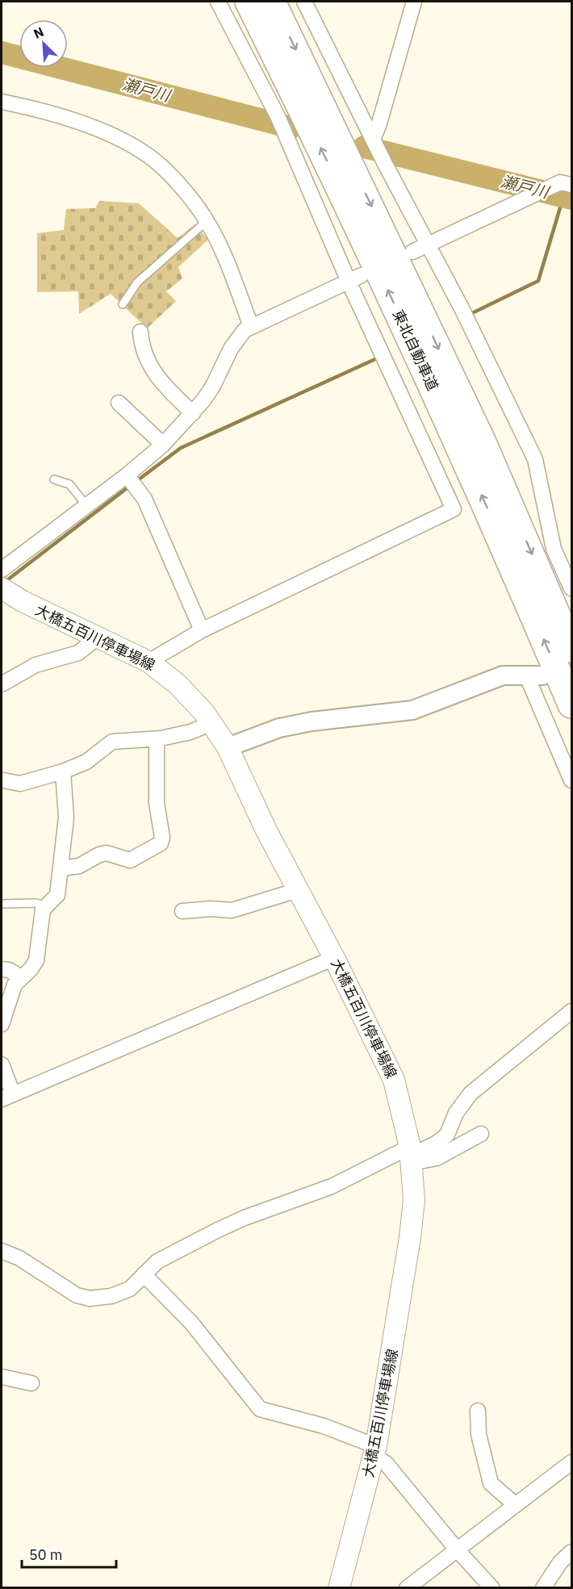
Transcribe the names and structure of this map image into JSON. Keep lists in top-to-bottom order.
{
  "streets": {
    "highway": ["東北自動車道"],
    "main road": ["大橋五百川停車場線"]
  },
  "water": ["瀬戸川"],
  "scale_bar": "50 m",
  "north": "top left"
}
